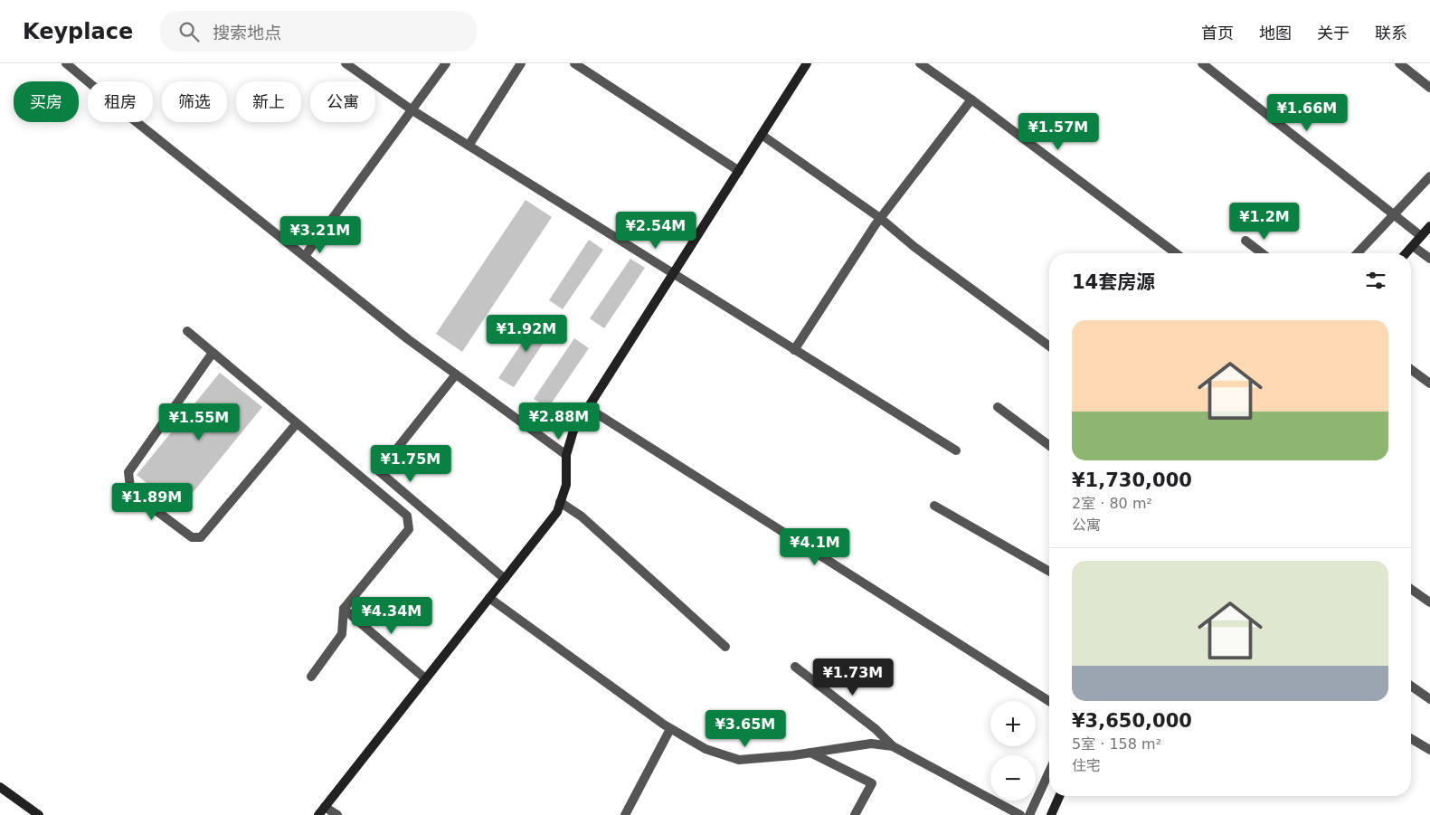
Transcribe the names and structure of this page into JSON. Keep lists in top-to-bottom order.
{
  "page": {
    "header": "Keyplace",
    "search": "搜索地点",
    "nav": [
      "首页",
      "地图",
      "关于",
      "联系"
    ],
    "chip": [
      "买房",
      "租房",
      "筛选",
      "新上",
      "公寓"
    ],
    "price": [
      "¥1.66M",
      "¥1.57M",
      "¥1.2M",
      "¥2.54M",
      "¥3.21M",
      "¥1.92M",
      "¥2.88M",
      "¥1.55M",
      "¥1.75M",
      "¥1.89M",
      "¥4.1M",
      "¥4.34M",
      "¥1.73M",
      "¥3.65M"
    ],
    "heading": "14套房源",
    "list": [
      {
        "name": "¥1,730,000",
        "note": "2室 · 80 m² · 公寓"
      },
      {
        "name": "¥3,650,000",
        "note": "5室 · 158 m² · 住宅"
      }
    ],
    "map_buttons": ["+", "−"]
  }
}
